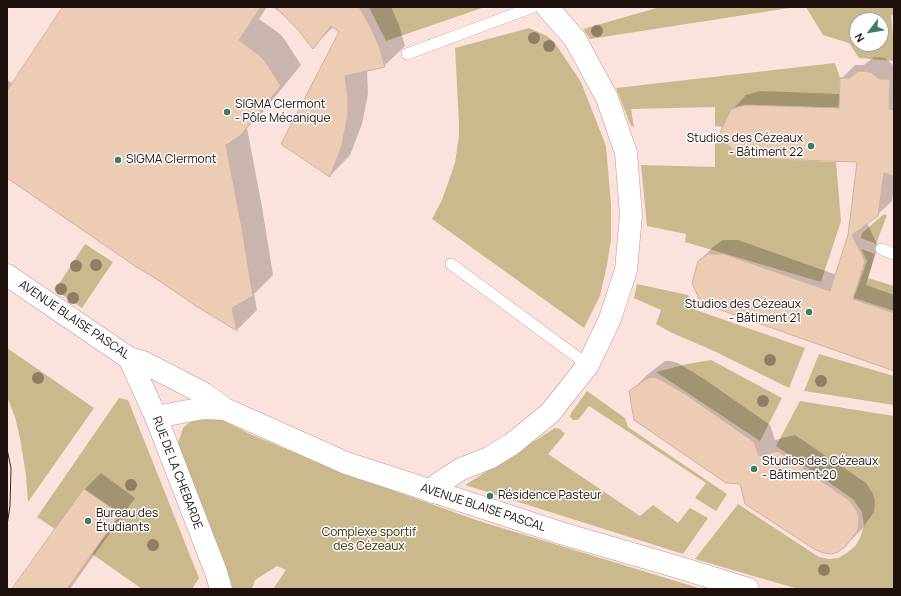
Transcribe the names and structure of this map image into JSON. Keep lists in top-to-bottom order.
{
  "streets": {
    "street": ["AVENUE BLAISE PASCAL", "RUE DE LA CHEBARDE"]
  },
  "crossings": [
    ["AVENUE BLAISE PASCAL", "RUE DE LA CHEBARDE"]
  ],
  "parks": ["Complexe sportif des Cézeaux"],
  "places": [
    "SIGMA Clermont - Pôle Mécanique",
    "Studios des Cézeaux - Bâtiment 22",
    "SIGMA Clermont",
    "Studios des Cézeaux - Bâtiment 21",
    "Studios des Cézeaux - Bâtiment 20",
    "Résidence Pasteur",
    "Bureau des Étudiants"
  ],
  "north": "bottom left"
}
